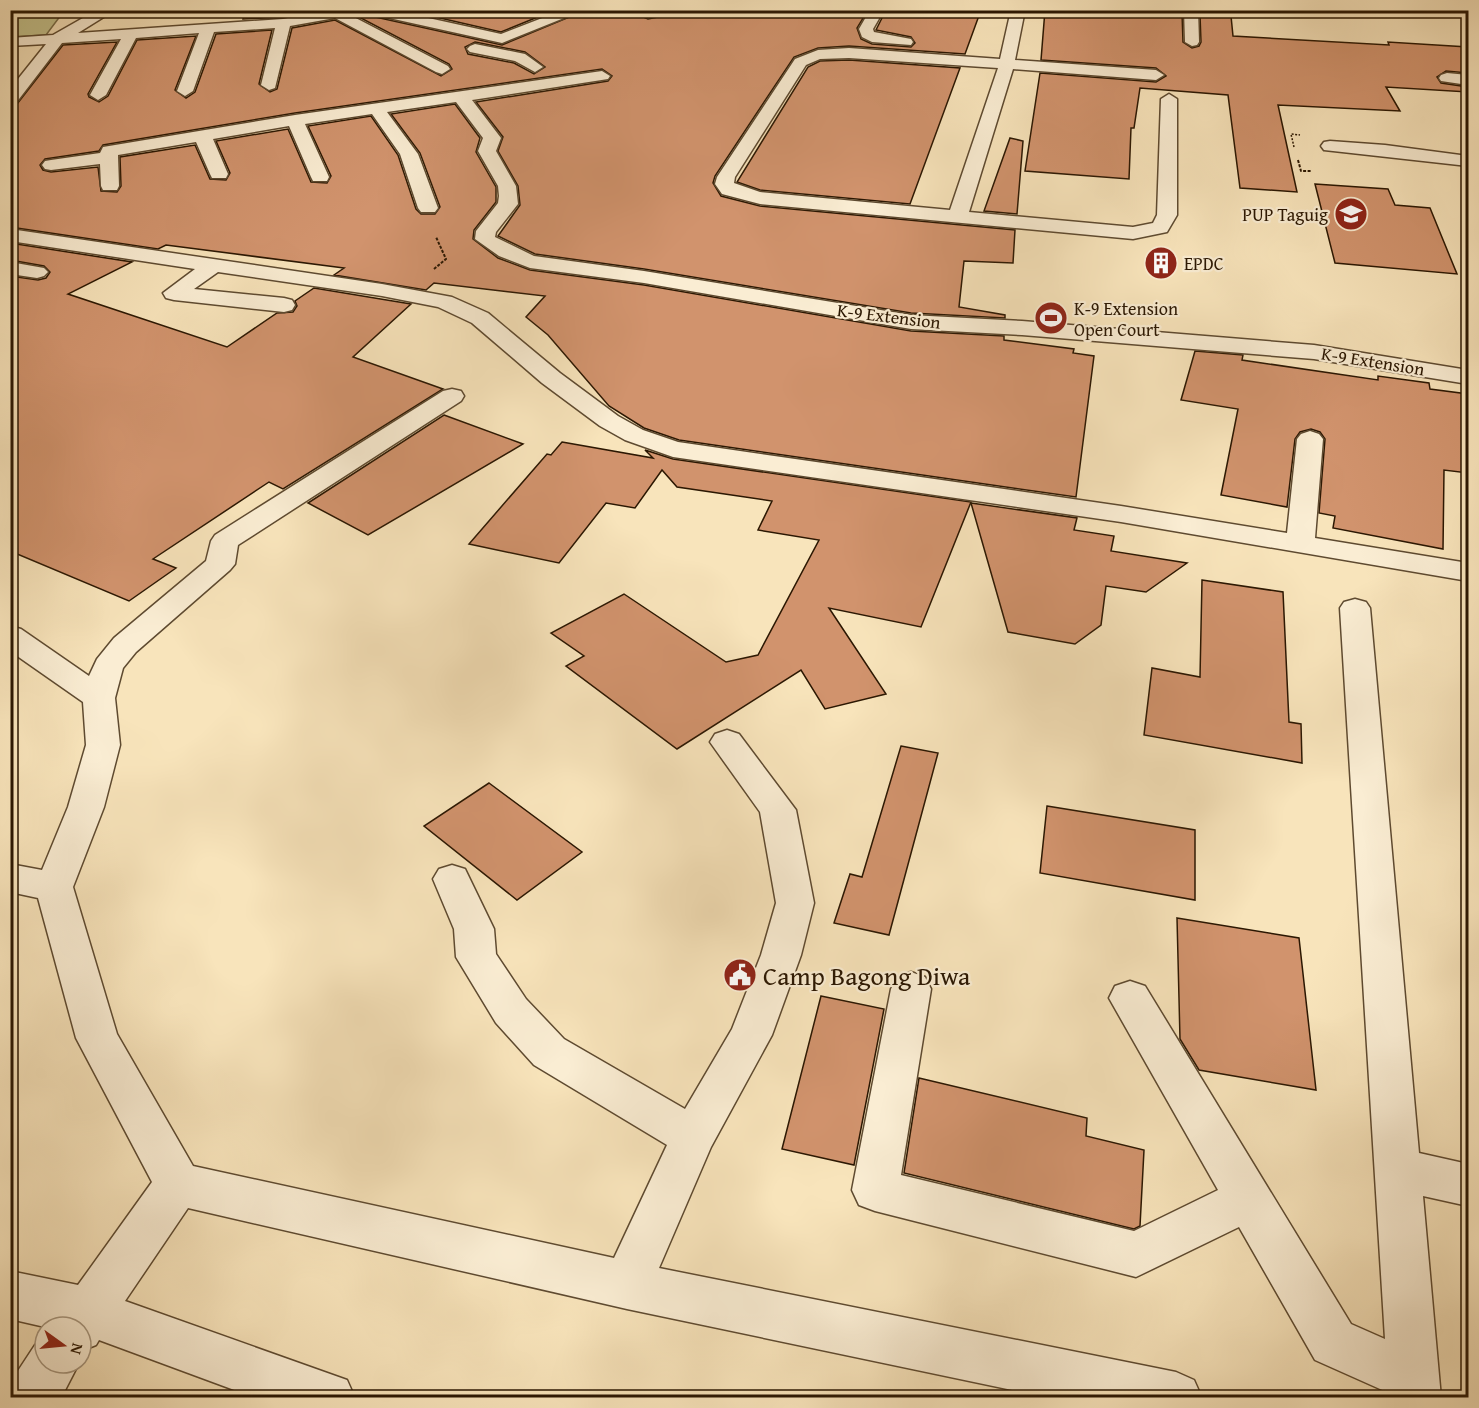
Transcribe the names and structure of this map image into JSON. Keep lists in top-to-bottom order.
{
  "streets": {
    "street": ["K-9 Extension"]
  },
  "places": {
    "school or university": ["PUP Taguig"],
    "building": ["EPDC"],
    "sports": ["K-9 Extension Open Court"],
    "public building": ["Camp Bagong Diwa"]
  },
  "north": "right"
}
